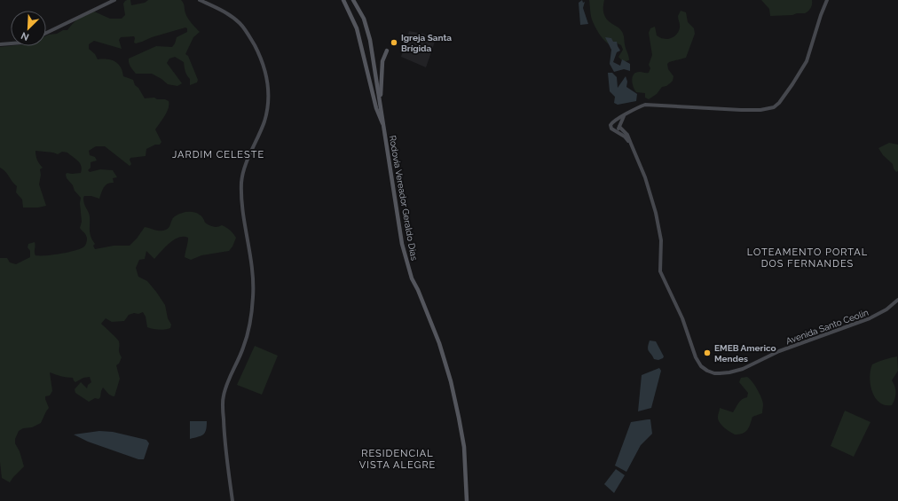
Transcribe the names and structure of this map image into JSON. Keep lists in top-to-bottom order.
{
  "streets": {
    "main road": ["Rodovia Vereador Geraldo Dias"],
    "street": ["Avenida Santo Ceolin"]
  },
  "districts": ["JARDIM CELESTE", "LOTEAMENTO PORTAL DOS FERNANDES", "RESIDENCIAL VISTA ALEGRE"],
  "places": ["Igreja Santa Brígida", "EMEB Americo Mendes"],
  "north": "bottom left"
}
